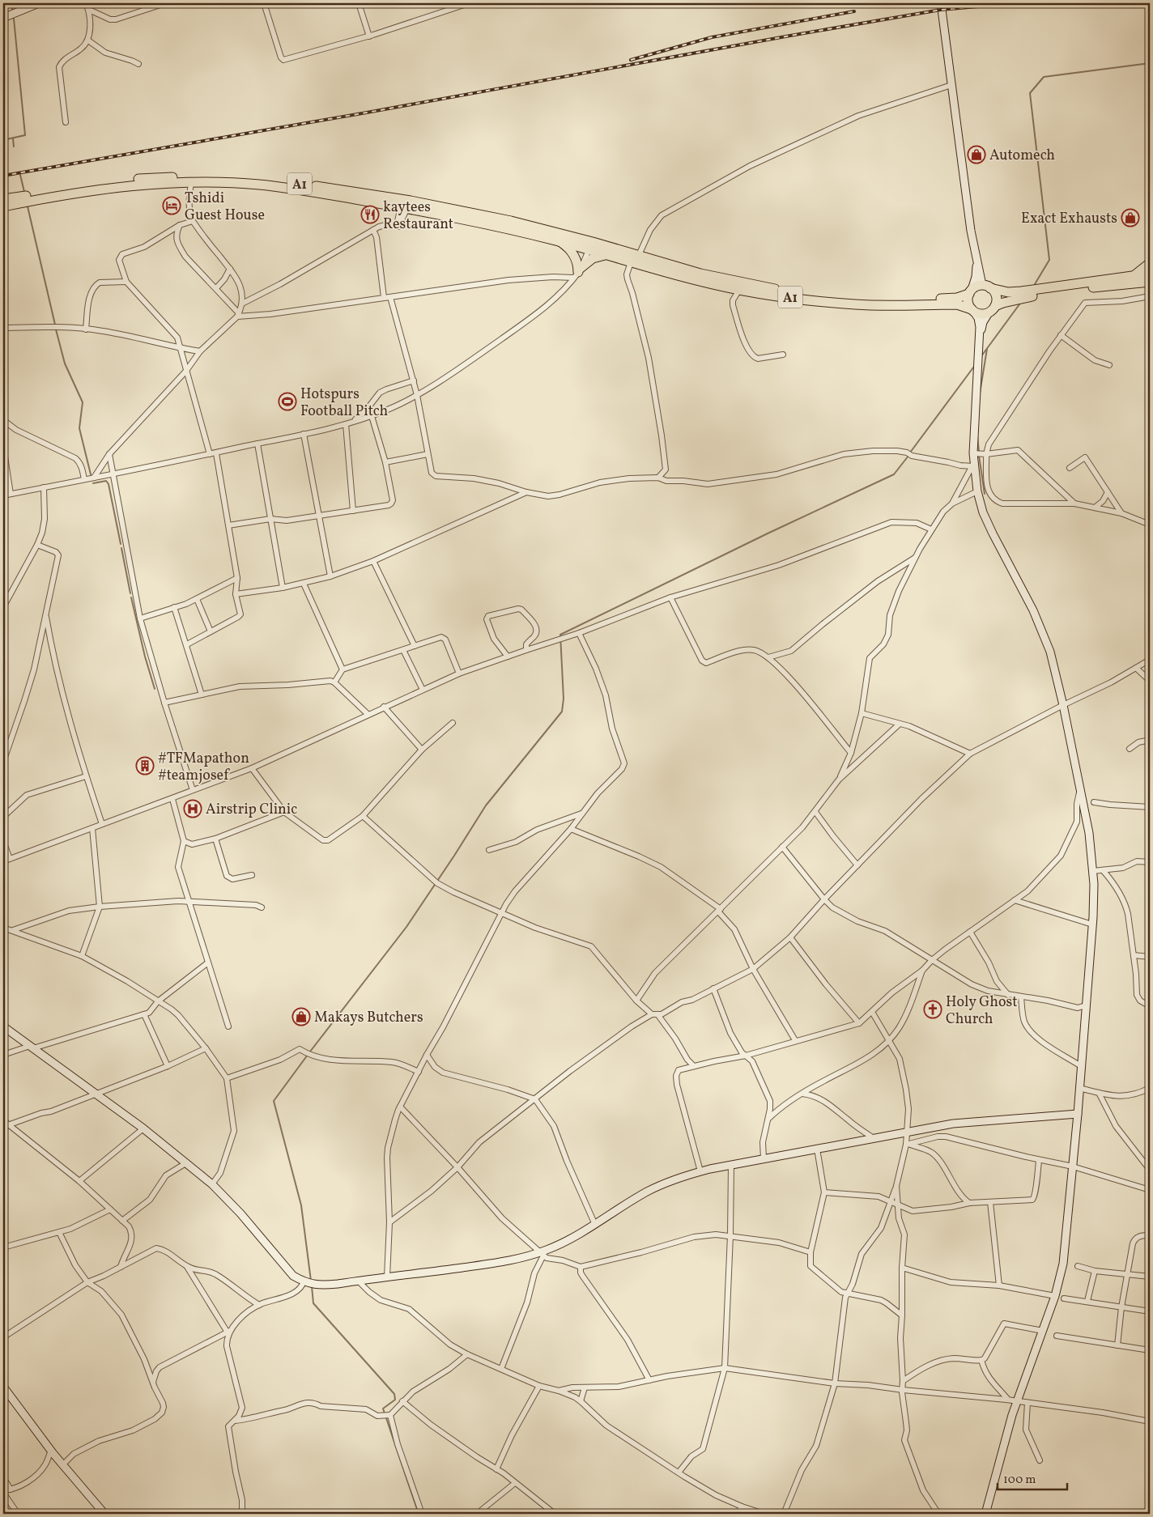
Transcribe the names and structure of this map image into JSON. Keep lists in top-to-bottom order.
{
  "streets": {
    "highway": ["A1"]
  },
  "places": {
    "shop": ["Automech", "Exact Exhausts", "Makays Butchers"],
    "hotel": ["Tshidi Guest House"],
    "restaurant": ["kaytees Restaurant"],
    "sports": ["Hotspurs Football Pitch"],
    "building": ["#TFMapathon #teamjosef"],
    "hospital": ["Airstrip Clinic"],
    "church": ["Holy Ghost Church"]
  },
  "scale_bar": "100 m"
}
